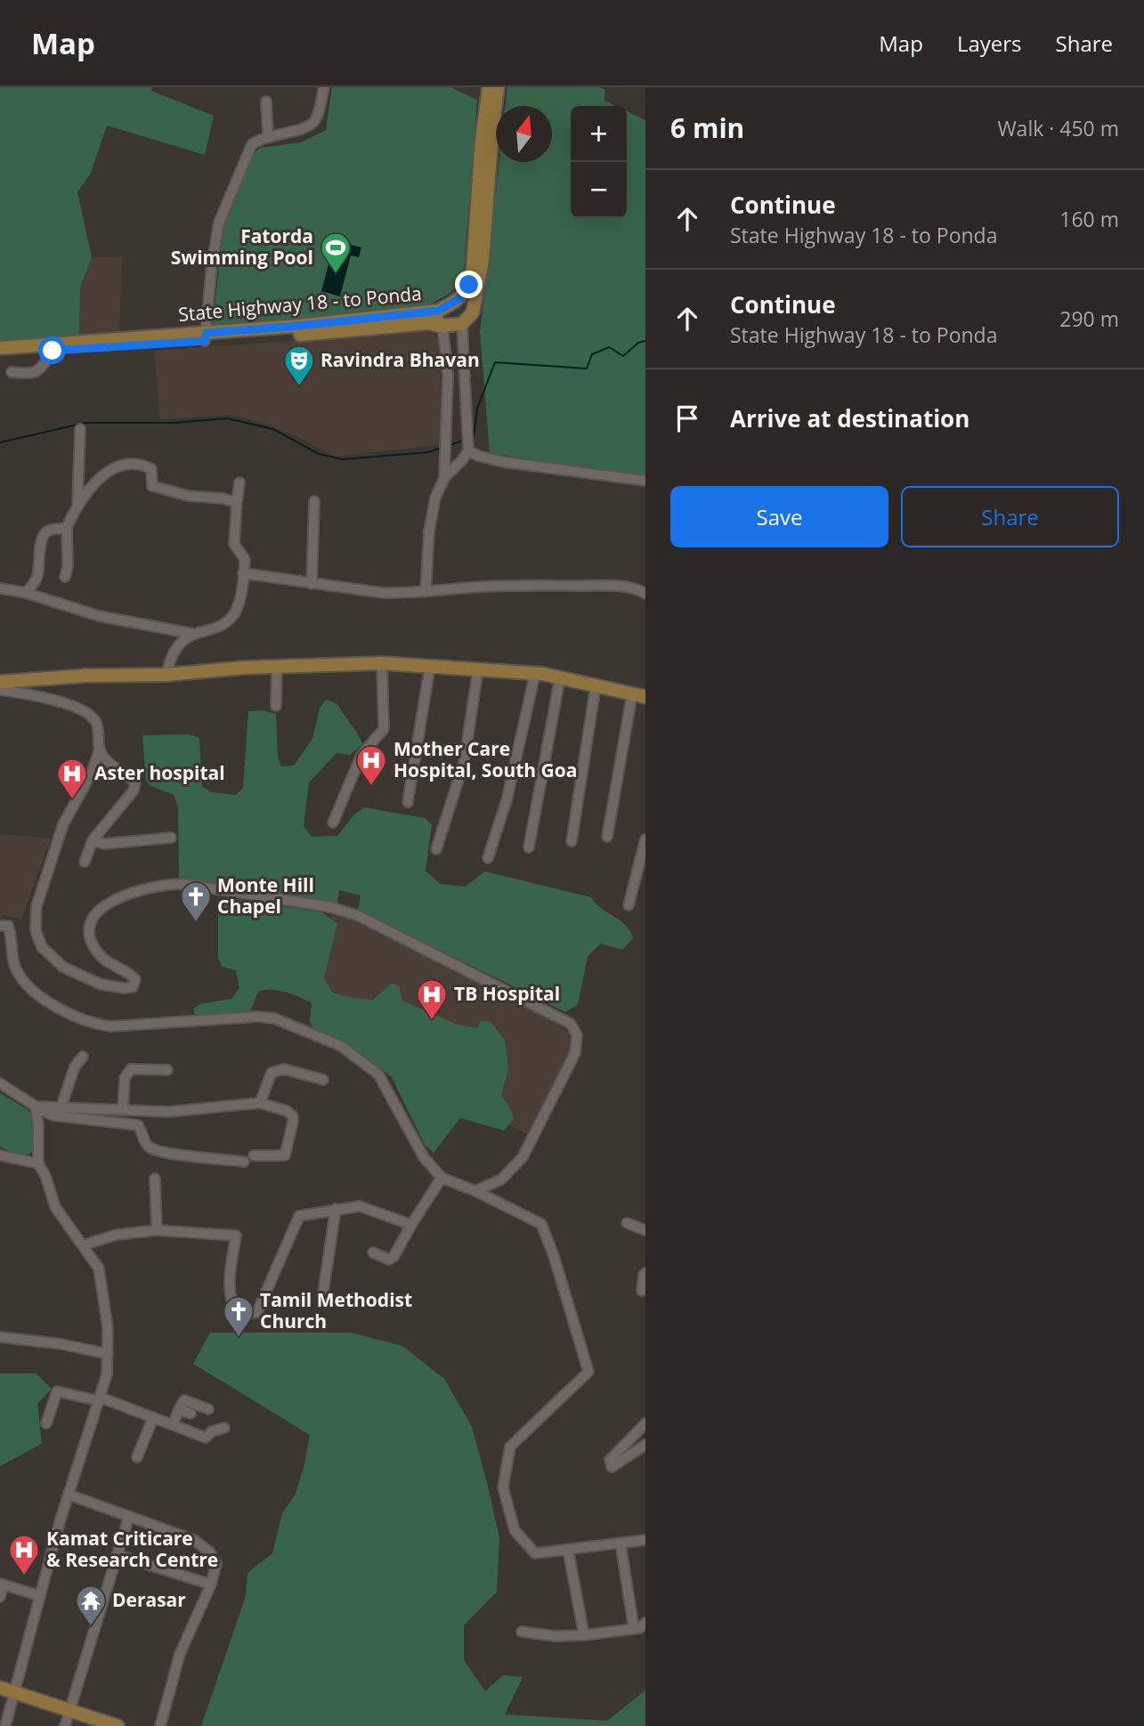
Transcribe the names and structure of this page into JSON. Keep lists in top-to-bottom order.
{
  "streets": {
    "main road": ["State Highway 18 - to Ponda"]
  },
  "places": {
    "sports": ["Fatorda Swimming Pool"],
    "theatre": ["Ravindra Bhavan"],
    "hospital": [
      "Mother Care Hospital, South Goa",
      "Aster hospital",
      "TB Hospital",
      "Kamat Criticare & Research Centre"
    ],
    "church": ["Monte Hill Chapel", "Tamil Methodist Church"],
    "temple": ["Derasar"]
  },
  "north": "top",
  "page": {
    "header": "Map",
    "nav": ["Map", "Layers", "Share"],
    "heading": ["6 min", "Walk · 450 m"],
    "map_buttons": ["+", "−"],
    "list": [
      ["Continue", "State Highway 18 - to Ponda", "160 m"],
      ["Continue", "State Highway 18 - to Ponda", "290 m"],
      "Arrive at destination"
    ],
    "buttons": ["Save", "Share"]
  }
}
